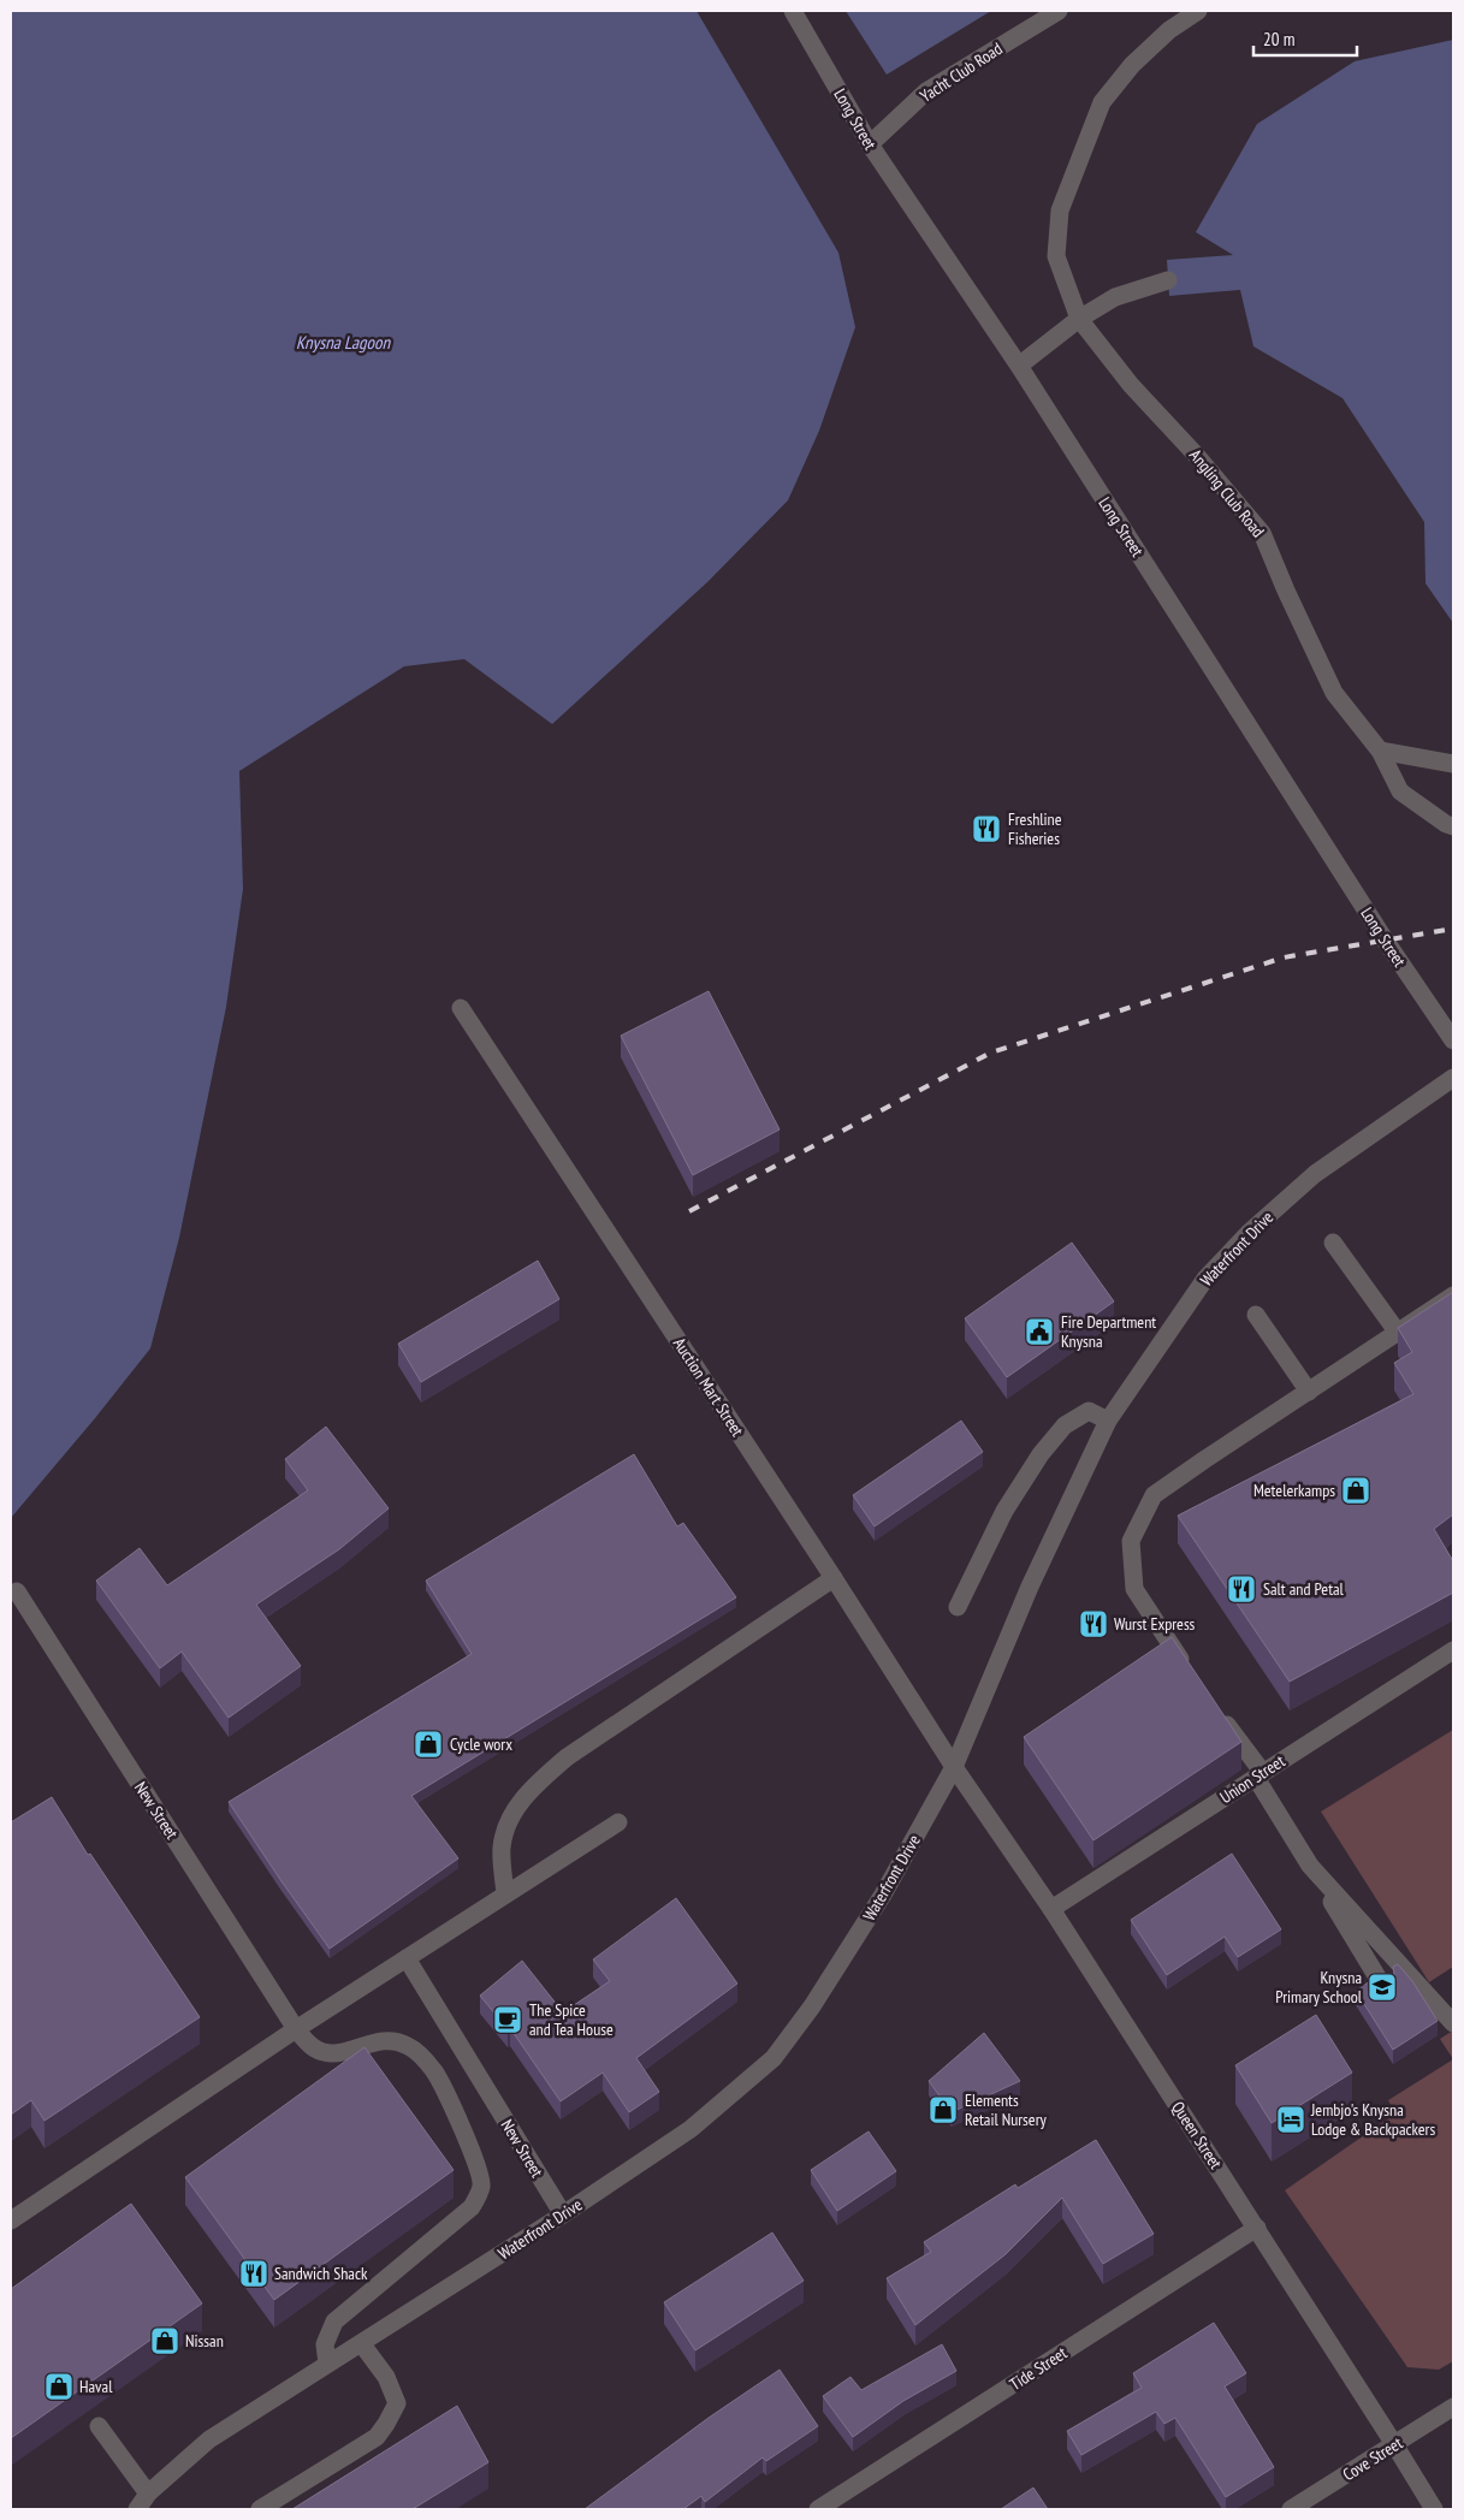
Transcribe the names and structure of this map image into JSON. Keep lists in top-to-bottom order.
{
  "streets": {
    "street": [
      "Yacht Club Road",
      "Long Street",
      "Angling Club Road",
      "Waterfront Drive",
      "Auction Mart Street",
      "Union Street",
      "New Street",
      "Queen Street",
      "Tide Street",
      "Cove Street"
    ]
  },
  "crossings": [
    ["Yacht Club Road", "Long Street"],
    ["Waterfront Drive", "Auction Mart Street"],
    ["Waterfront Drive", "New Street"],
    ["Waterfront Drive", "Queen Street"],
    ["Auction Mart Street", "Queen Street"],
    ["Union Street", "Queen Street"],
    ["Queen Street", "Tide Street"],
    ["Queen Street", "Cove Street"]
  ],
  "water": ["Knysna Lagoon"],
  "places": {
    "restaurant": [
      "Freshline Fisheries",
      "Salt and Petal",
      "Wurst Express",
      "Sandwich Shack"
    ],
    "public building": ["Fire Department Knysna"],
    "shop": [
      "Metelerkamps",
      "Cycle worx",
      "Elements Retail Nursery",
      "Nissan",
      "Haval"
    ],
    "school or university": ["Knysna Primary School"],
    "cafe": ["The Spice and Tea House"],
    "hotel": ["Jembjo's Knysna Lodge & Backpackers"]
  },
  "scale_bar": "20 m"
}
